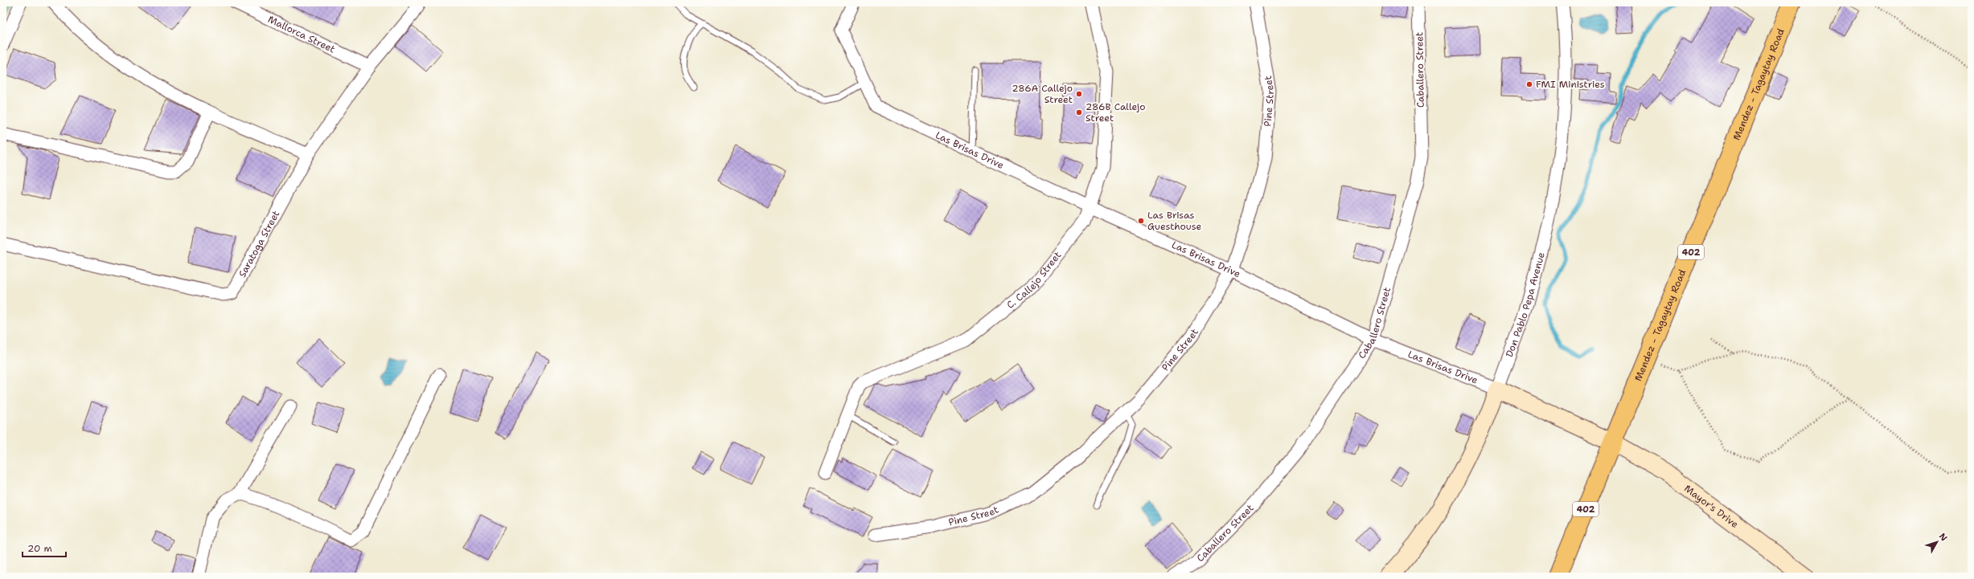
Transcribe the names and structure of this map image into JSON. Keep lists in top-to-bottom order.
{
  "streets": {
    "main road": ["Mendez - Tagaytay Road", "402"],
    "street": [
      "Mallorca Street",
      "Caballero Street",
      "Pine Street",
      "Las Brisas Drive",
      "Saratoga Street",
      "C. Callejo Street",
      "Don Pablo Pepa Avenue",
      "Mayor's Drive"
    ]
  },
  "crossings": [
    ["Mallorca Street", "Saratoga Street"],
    ["Caballero Street", "Las Brisas Drive"],
    ["Mendez - Tagaytay Road", "Las Brisas Drive"],
    ["Mendez - Tagaytay Road", "Mayor's Drive"],
    ["Pine Street", "Las Brisas Drive"],
    ["Las Brisas Drive", "C. Callejo Street"],
    ["Las Brisas Drive", "Don Pablo Pepa Avenue"],
    ["Las Brisas Drive", "Mayor's Drive"]
  ],
  "places": [
    "FMI Ministries",
    "286A Callejo Street",
    "286B Callejo Street",
    "Las Brisas Guesthouse"
  ],
  "scale_bar": "20 m",
  "north": "top right"
}
